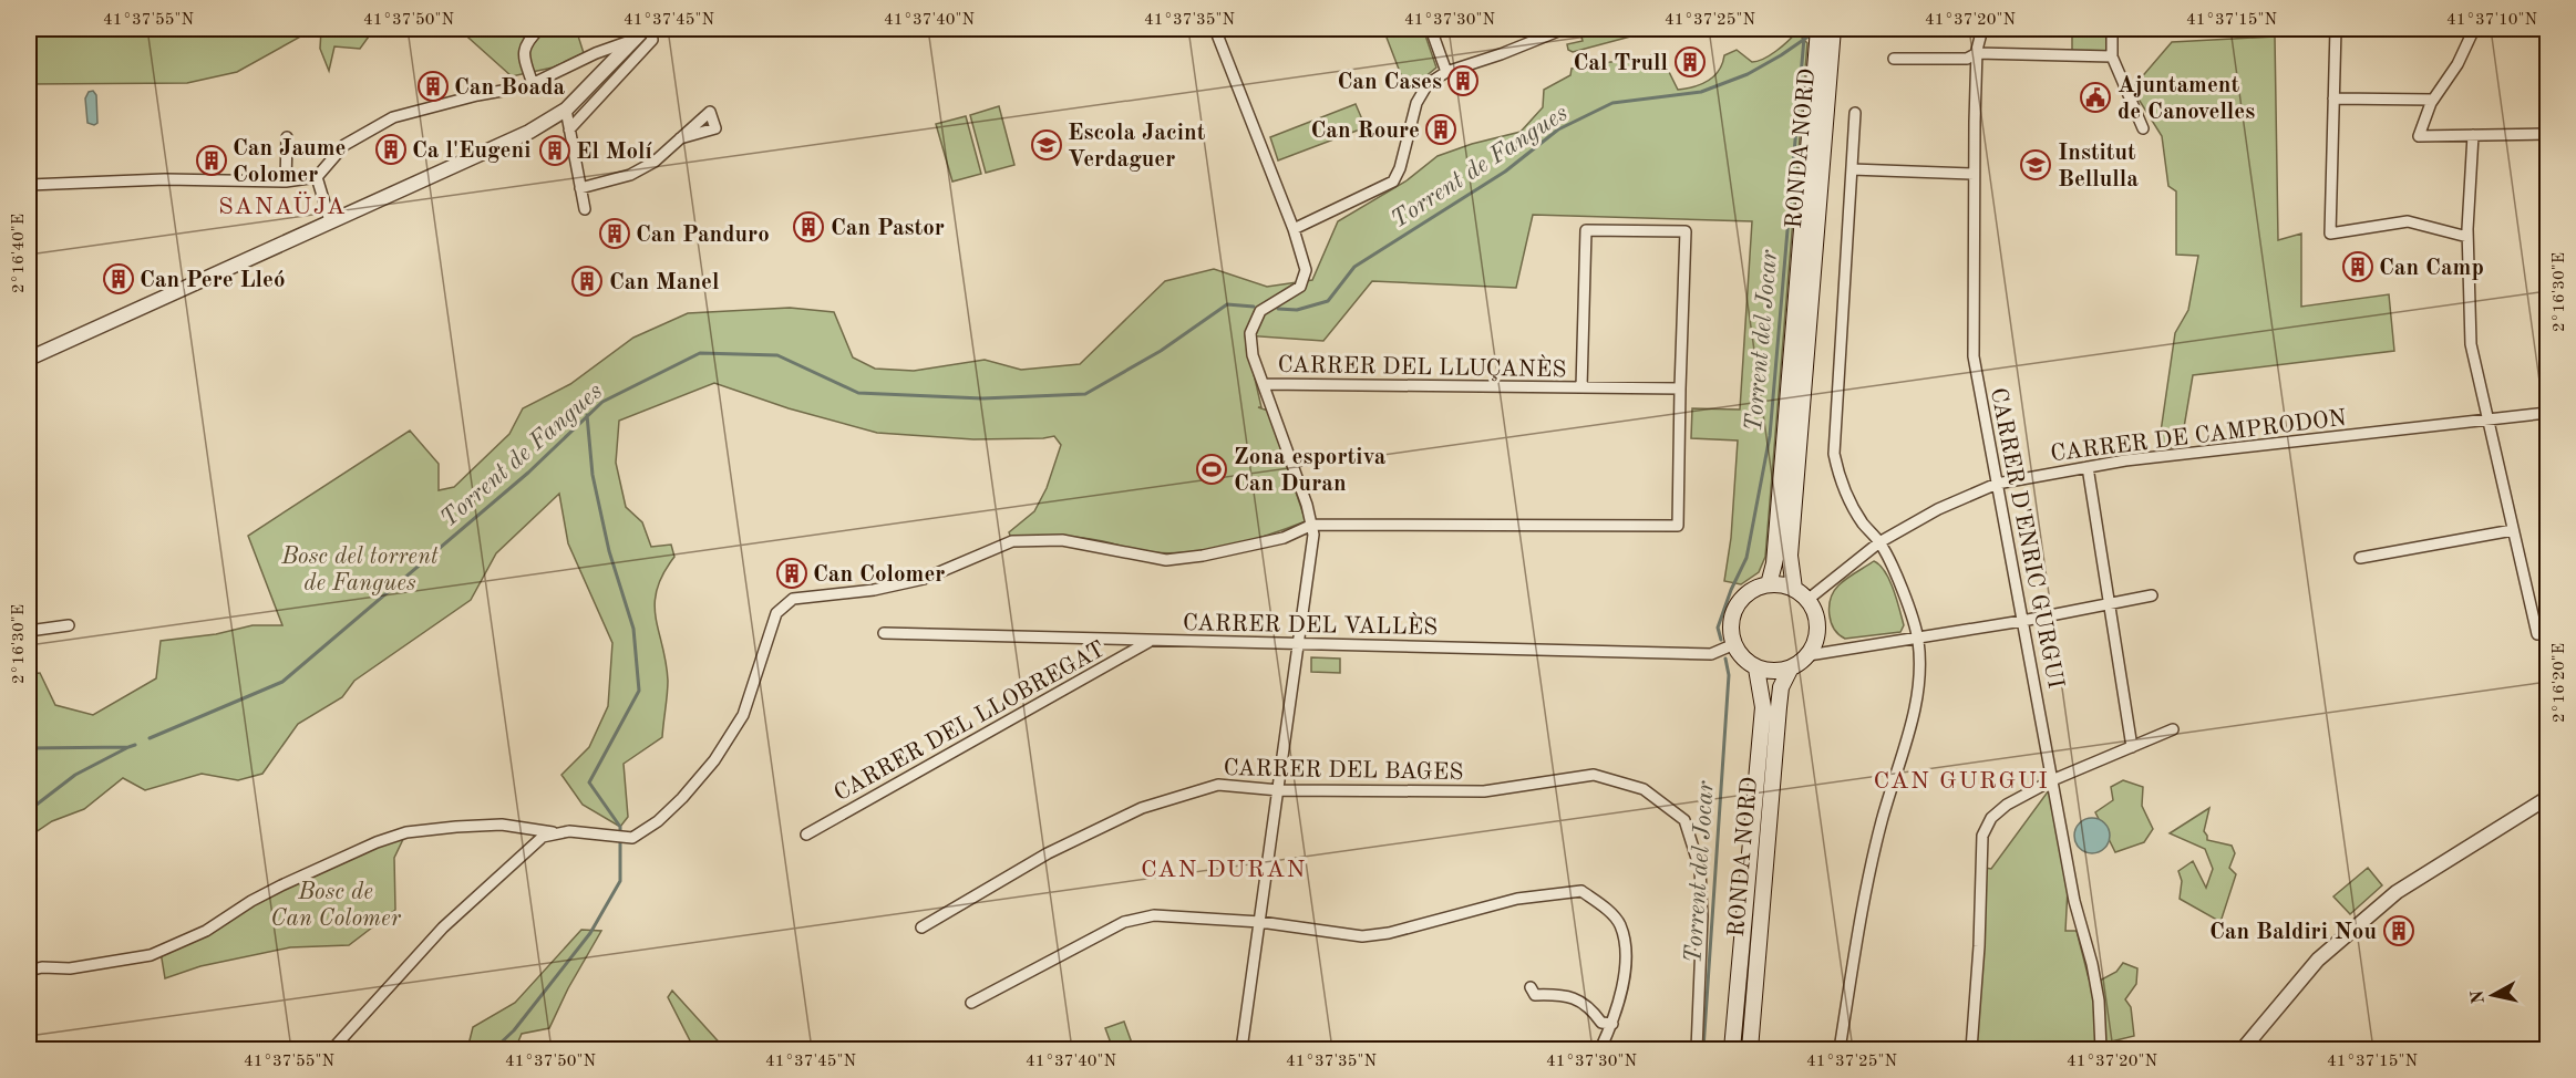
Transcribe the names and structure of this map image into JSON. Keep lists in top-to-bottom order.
{
  "streets": {
    "main road": ["RONDA NORD"],
    "street": [
      "CARRER DEL LLUÇANÈS",
      "CARRER DE CAMPRODON",
      "CARRER D'ENRIC GURGUI",
      "CARRER DEL VALLÈS",
      "CARRER DEL LLOBREGAT",
      "CARRER DEL BAGES"
    ]
  },
  "crossings": [
    ["RONDA NORD", "CARRER DE CAMPRODON"],
    ["RONDA NORD", "CARRER DEL VALLÈS"],
    ["CARRER DE CAMPRODON", "CARRER D'ENRIC GURGUI"],
    ["CARRER DE CAMPRODON", "CARRER DEL VALLÈS"],
    ["CARRER DEL VALLÈS", "CARRER DEL LLOBREGAT"]
  ],
  "districts": ["SANAÜJA", "CAN GURGUI", "CAN DURAN"],
  "water": ["Torrent de Fangues", "Torrent del Jocar"],
  "parks": ["Bosc del torrent de Fangues", "Bosc de Can Colomer"],
  "places": {
    "building": [
      "Cal Trull",
      "Can Cases",
      "Can Boada",
      "Can Roure",
      "Ca l'Eugeni",
      "El Molí",
      "Can Jaume Colomer",
      "Can Pastor",
      "Can Panduro",
      "Can Camp",
      "Can Pere Lleó",
      "Can Manel",
      "Can Colomer",
      "Can Baldiri Nou"
    ],
    "public building": ["Ajuntament de Canovelles"],
    "school or university": ["Escola Jacint Verdaguer", "Institut Bellulla"],
    "sports": ["Zona esportiva Can Duran"]
  },
  "north": "left",
  "coordinates": [
    "41°37'55\"N",
    "41°37'50\"N",
    "41°37'45\"N",
    "41°37'40\"N",
    "41°37'35\"N",
    "41°37'30\"N",
    "41°37'25\"N",
    "41°37'20\"N",
    "41°37'15\"N",
    "41°37'10\"N",
    "2°16'40\"E",
    "2°16'30\"E",
    "2°16'20\"E"
  ]
}
